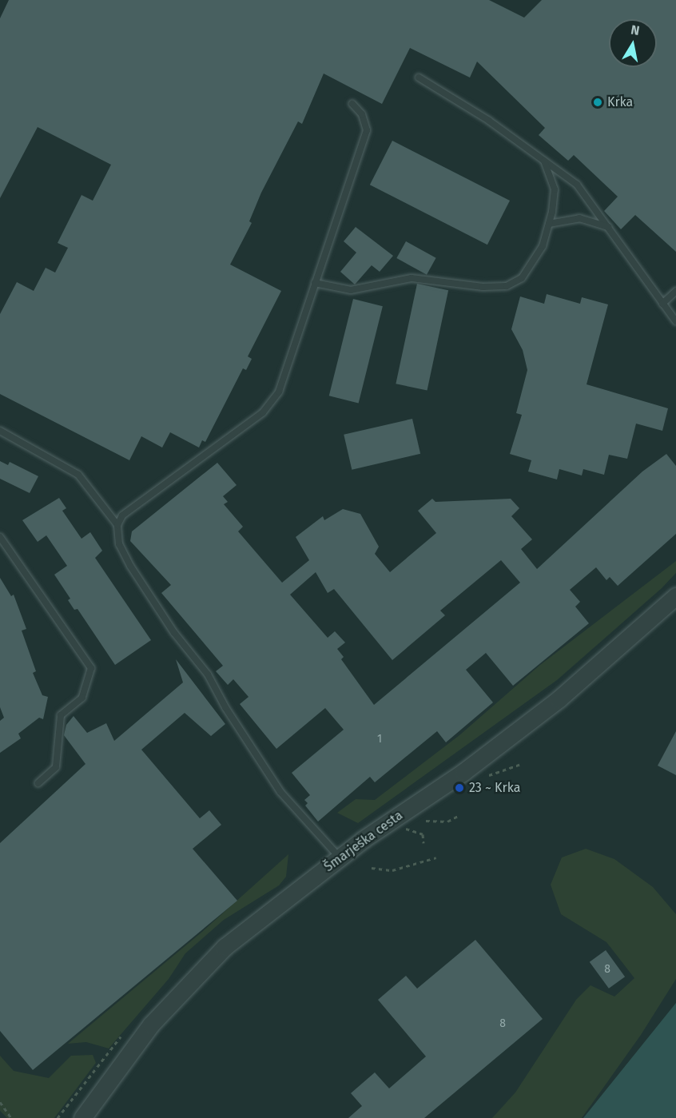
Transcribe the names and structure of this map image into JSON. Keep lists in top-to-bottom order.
{
  "streets": {
    "street": ["Šmarješka cesta"]
  },
  "places": ["Krka", "23 ~ Krka"],
  "house_numbers": ["1", "8", "8"],
  "north": "top"
}
